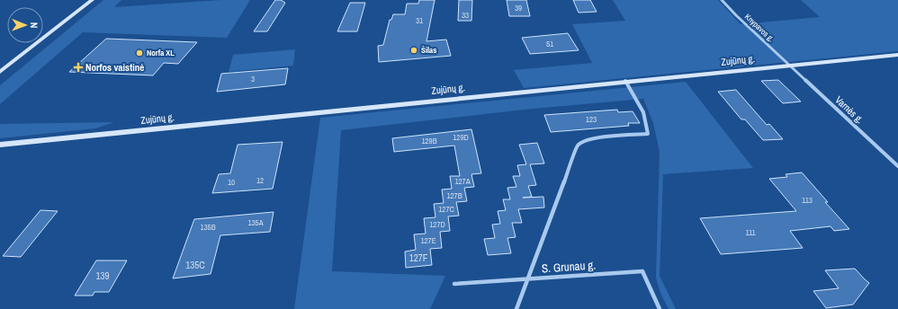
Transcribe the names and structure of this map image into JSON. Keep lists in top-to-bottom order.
{
  "streets": {
    "main road": ["Zujūnų g."],
    "street": ["Knypavos g.", "Varnės g.", "S. Grunau g."]
  },
  "crossings": [
    ["Knypavos g.", "Zujūnų g."],
    ["Knypavos g.", "Varnės g."],
    ["Zujūnų g.", "Varnės g."]
  ],
  "places": {
    "other": ["Šilas", "Norfa XL"],
    "health": ["Norfos vaistinė"]
  },
  "house_numbers": [
    "39",
    "33",
    "31",
    "51",
    "3",
    "123",
    "129D",
    "129B",
    "12",
    "127A",
    "10",
    "127B",
    "113",
    "127C",
    "135A",
    "127D",
    "135B",
    "111",
    "127E",
    "127F",
    "135C",
    "139"
  ],
  "north": "right"
}
